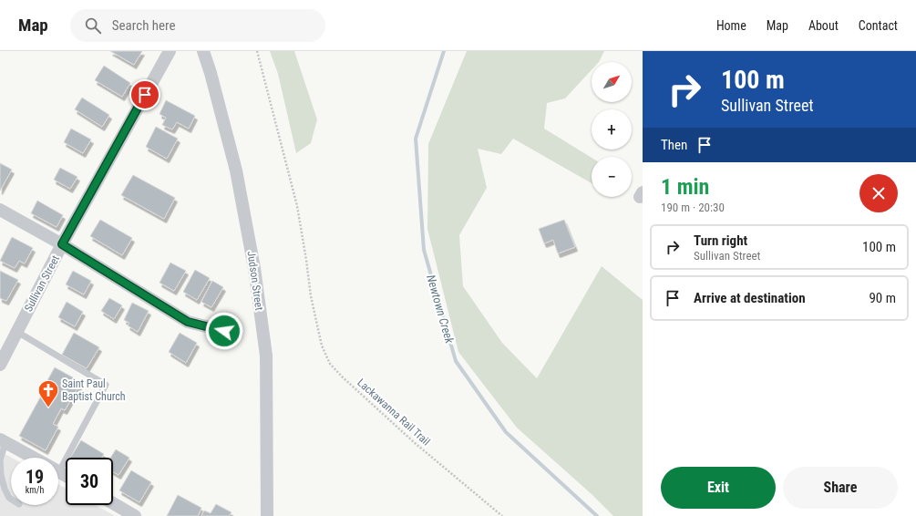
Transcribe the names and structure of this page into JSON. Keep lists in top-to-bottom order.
{
  "streets": {
    "street": ["Judson Street", "Sullivan Street"],
    "path": ["Lackawanna Rail Trail"]
  },
  "water": ["Newtown Creek"],
  "places": {
    "church": ["Saint Paul Baptist Church"]
  },
  "north": "top right",
  "page": {
    "header": "Map",
    "search": "Search here",
    "nav": [
      "Home",
      "Map",
      "About",
      "Contact"
    ],
    "turn": ["100 m", "Sullivan Street"],
    "map_buttons": ["+", "−"],
    "then": "Then",
    "heading": ["1 min", "190 m · 20:30"],
    "list": [
      {
        "name": "Turn right",
        "note": "Sullivan Street",
        "value": "100 m"
      },
      {
        "name": "Arrive at destination",
        "value": "90 m"
      }
    ],
    "speed": "19 km/h",
    "limit": "30",
    "buttons": ["Exit", "Share"]
  }
}
